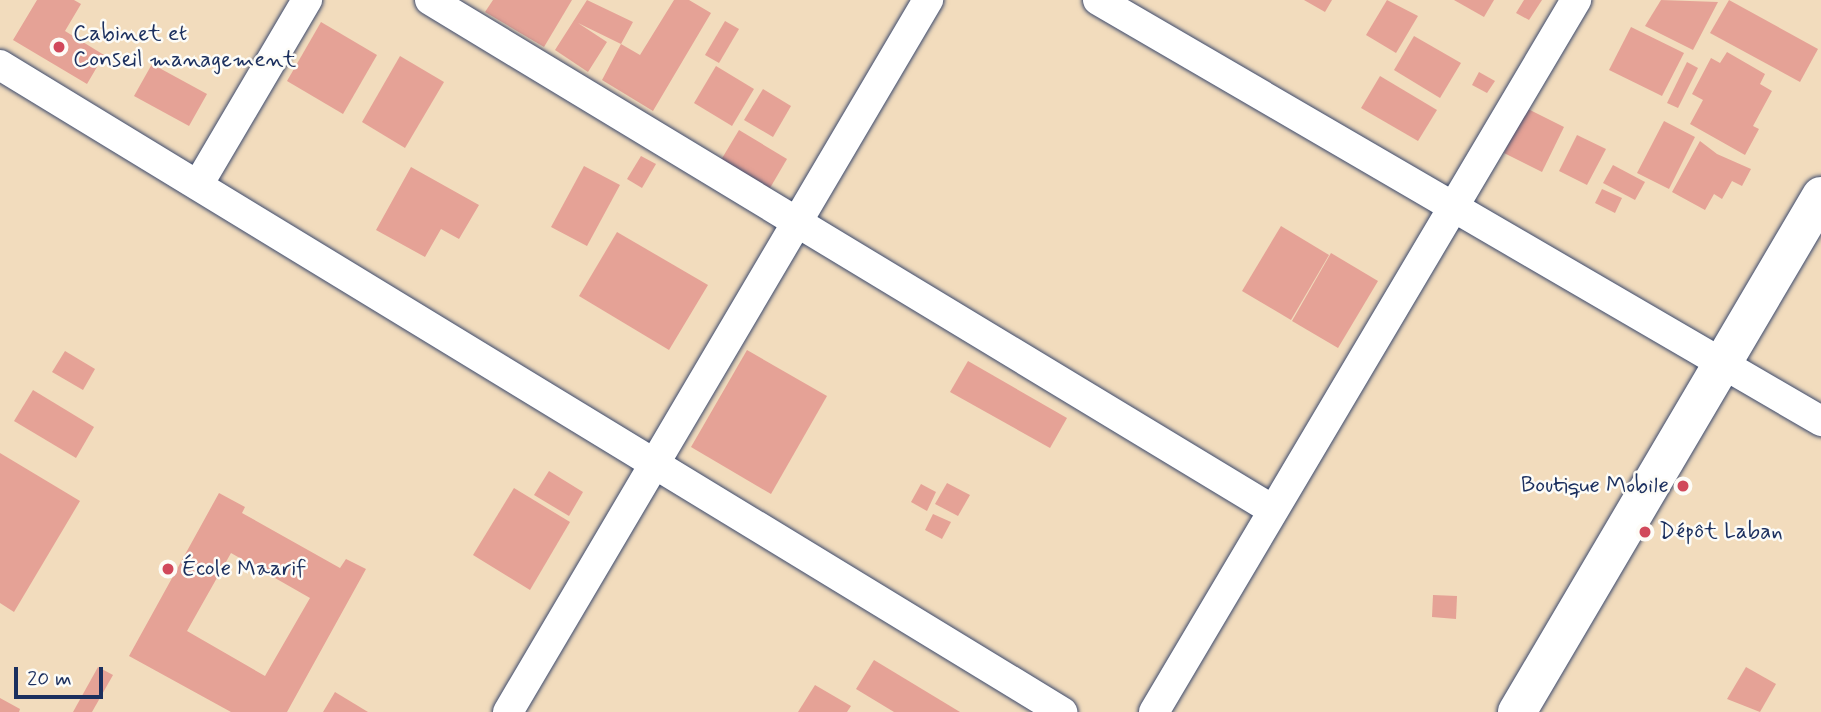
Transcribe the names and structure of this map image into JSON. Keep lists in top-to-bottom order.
{
  "places": [
    "Cabinet et Conseil management",
    "Boutique Mobile",
    "Dépôt Laban",
    "École Maarif"
  ],
  "scale_bar": "20 m"
}
